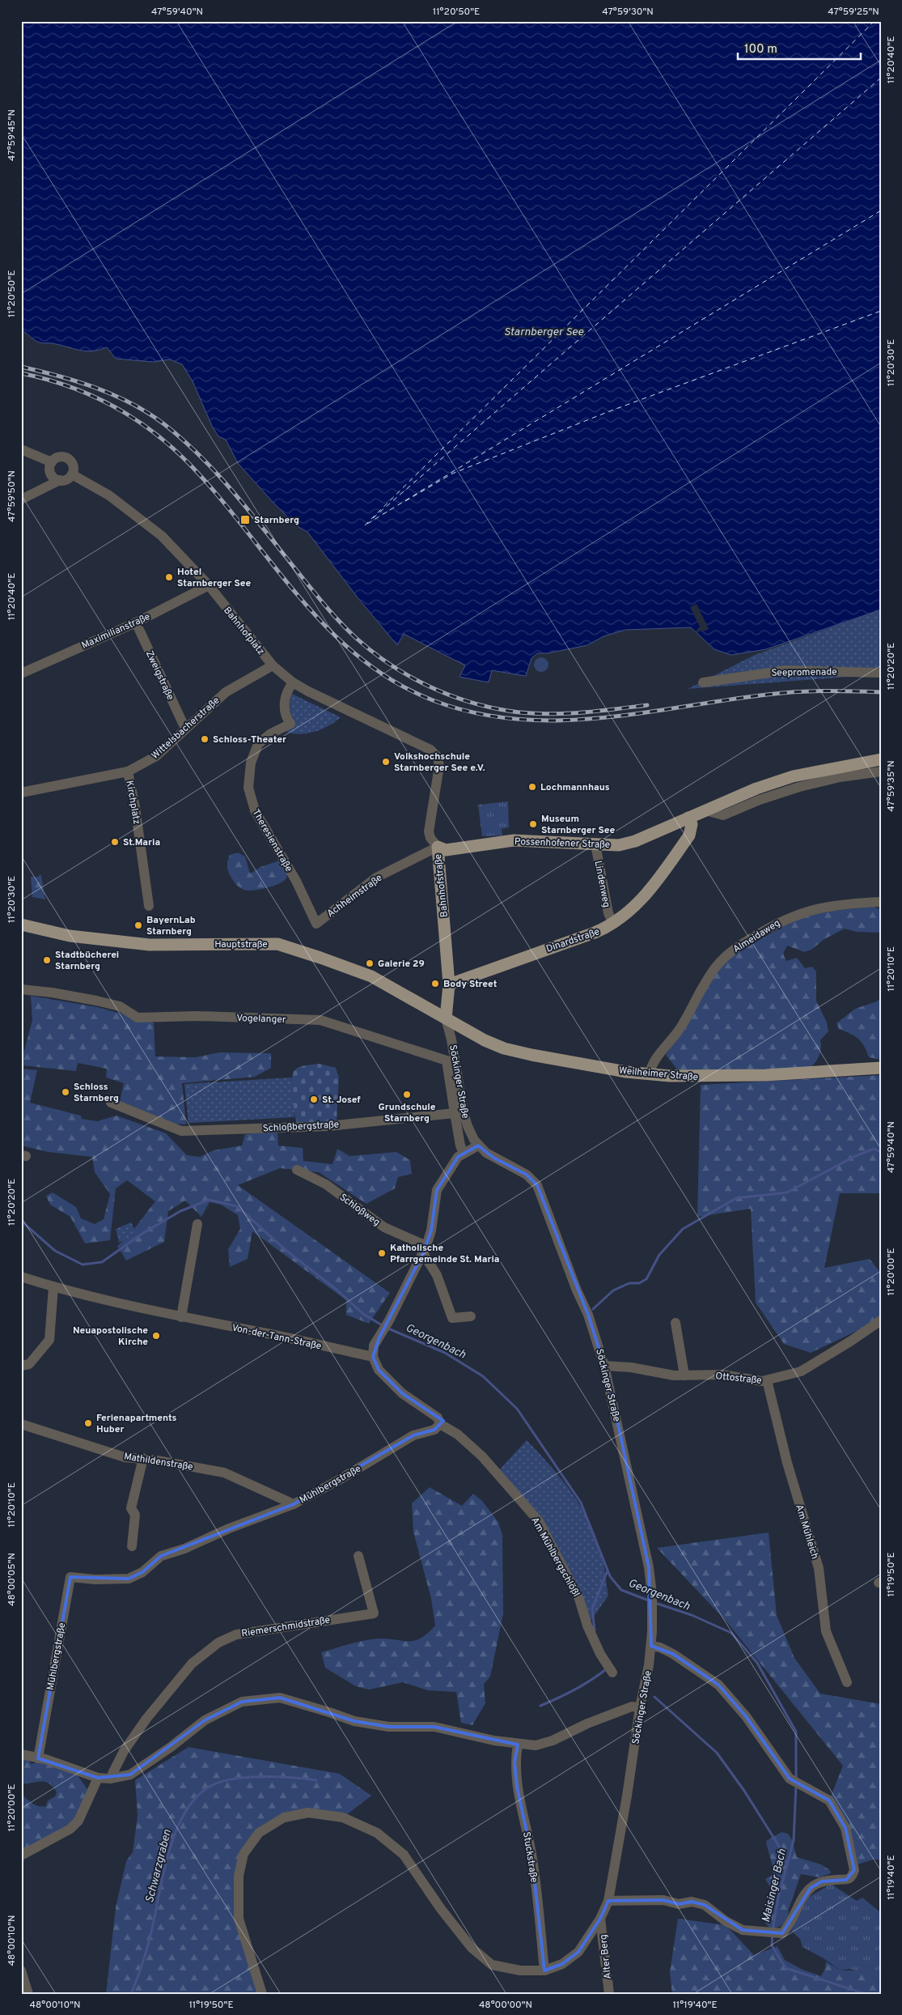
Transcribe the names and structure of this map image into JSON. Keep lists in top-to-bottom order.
{
  "streets": {
    "main road": [
      "Possenhofener Straße",
      "Bahnhofstraße",
      "Dinardstraße",
      "Hauptstraße",
      "Weilheimer Straße"
    ],
    "street": [
      "Maximilianstraße",
      "Bahnhofplatz",
      "Seepromenade",
      "Zweigstraße",
      "Wittelsbacherstraße",
      "Kirchplatz",
      "Theresienstraße",
      "Lindenweg",
      "Achheimstraße",
      "Almeidaweg",
      "Vogelanger",
      "Söckinger Straße",
      "Schloßbergstraße",
      "Schloßweg",
      "Von-der-Tann-Straße",
      "Ottostraße",
      "Mathildenstraße",
      "Mühlbergstraße",
      "Am Mühleich",
      "Am Mühlbergschlößl",
      "Riemerschmidstraße",
      "Stuckstraße",
      "Alter Berg"
    ]
  },
  "crossings": [
    ["Maximilianstraße", "Bahnhofplatz"],
    ["Maximilianstraße", "Zweigstraße"],
    ["Bahnhofplatz", "Wittelsbacherstraße"],
    ["Bahnhofplatz", "Theresienstraße"],
    ["Bahnhofplatz", "Bahnhofstraße"],
    ["Zweigstraße", "Wittelsbacherstraße"],
    ["Wittelsbacherstraße", "Kirchplatz"],
    ["Theresienstraße", "Achheimstraße"],
    ["Possenhofener Straße", "Lindenweg"],
    ["Possenhofener Straße", "Bahnhofstraße"],
    ["Possenhofener Straße", "Achheimstraße"],
    ["Possenhofener Straße", "Dinardstraße"],
    ["Lindenweg", "Dinardstraße"],
    ["Bahnhofstraße", "Achheimstraße"],
    ["Bahnhofstraße", "Dinardstraße"],
    ["Bahnhofstraße", "Hauptstraße"],
    ["Bahnhofstraße", "Weilheimer Straße"],
    ["Bahnhofstraße", "Söckinger Straße"],
    ["Almeidaweg", "Weilheimer Straße"],
    ["Hauptstraße", "Weilheimer Straße"],
    ["Hauptstraße", "Söckinger Straße"],
    ["Vogelanger", "Schloßbergstraße"],
    ["Weilheimer Straße", "Söckinger Straße"],
    ["Söckinger Straße", "Ottostraße"],
    ["Söckinger Straße", "Stuckstraße"],
    ["Söckinger Straße", "Alter Berg"],
    ["Ottostraße", "Am Mühleich"],
    ["Mathildenstraße", "Mühlbergstraße"],
    ["Mühlbergstraße", "Am Mühlbergschlößl"]
  ],
  "water": [
    "Starnberger See",
    "Georgenbach",
    "Schwarzgraben",
    "Maisinger Bach"
  ],
  "places": {
    "transit": ["Starnberg"],
    "other": [
      "Hotel Starnberger See",
      "Schloss-Theater",
      "Volkshochschule Starnberger See e.V.",
      "Lochmannhaus",
      "Museum Starnberger See",
      "St.Maria",
      "BayernLab Starnberg",
      "Stadtbücherei Starnberg",
      "Galerie 29",
      "Body Street",
      "Schloss Starnberg",
      "Grundschule Starnberg",
      "St. Josef",
      "Katholische Pfarrgemeinde St. Maria",
      "Neuapostolische Kirche",
      "Ferienapartments Huber"
    ]
  },
  "scale_bar": "100 m",
  "coordinates": [
    "47°59'40\"N",
    "11°20'50\"E",
    "47°59'30\"N",
    "47°59'25\"N",
    "11°20'40\"E",
    "47°59'45\"N",
    "11°20'30\"E",
    "47°59'50\"N",
    "11°20'20\"E",
    "47°59'35\"N",
    "11°20'10\"E",
    "11°20'00\"E",
    "11°19'50\"E",
    "48°00'05\"N",
    "11°19'40\"E",
    "48°00'10\"N",
    "48°00'00\"N"
  ]
}
